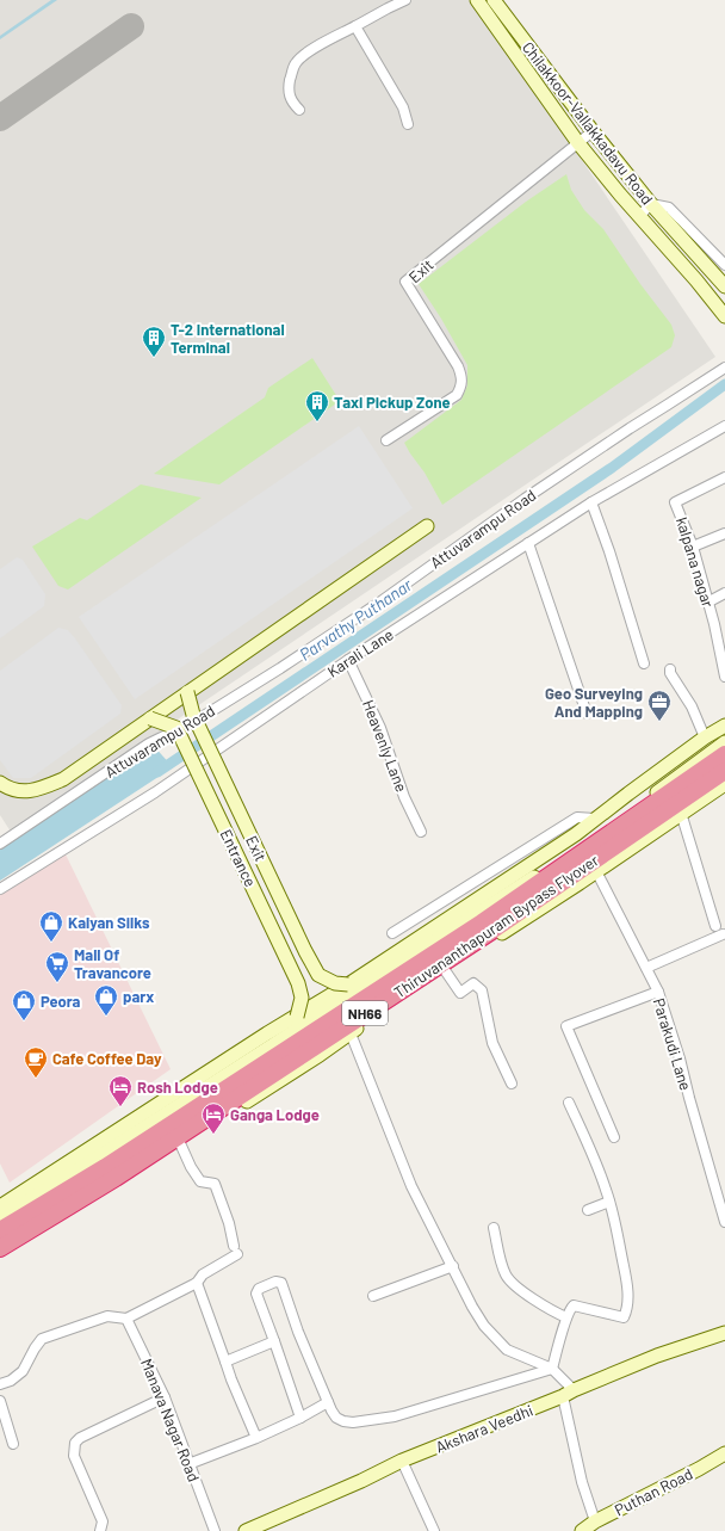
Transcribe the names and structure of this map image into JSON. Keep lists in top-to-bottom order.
{
  "streets": {
    "highway": ["Thiruvananthapuram Bypass Flyover", "NH66"],
    "street": [
      "Chilakkoor-Vallakkadavu Road",
      "Exit",
      "Attuvarampu Road",
      "kalpana nagar",
      "Karali Lane",
      "Heavenly Lane",
      "Entrance",
      "Parakudi Lane",
      "Manava Nagar Road",
      "Akshara Veedhi",
      "Puthan Road"
    ]
  },
  "crossings": [
    ["Karali Lane", "Heavenly Lane"]
  ],
  "water": ["Parvathy Puthanar"],
  "places": {
    "building": ["T-2 International Terminal", "Taxi Pickup Zone"],
    "office": ["Geo Surveying And Mapping"],
    "shop": ["Kalyan Silks", "parx", "Peora"],
    "supermarket": ["Mall Of Travancore"],
    "cafe": ["Cafe Coffee Day"],
    "hotel": ["Rosh Lodge", "Ganga Lodge"]
  }
}
